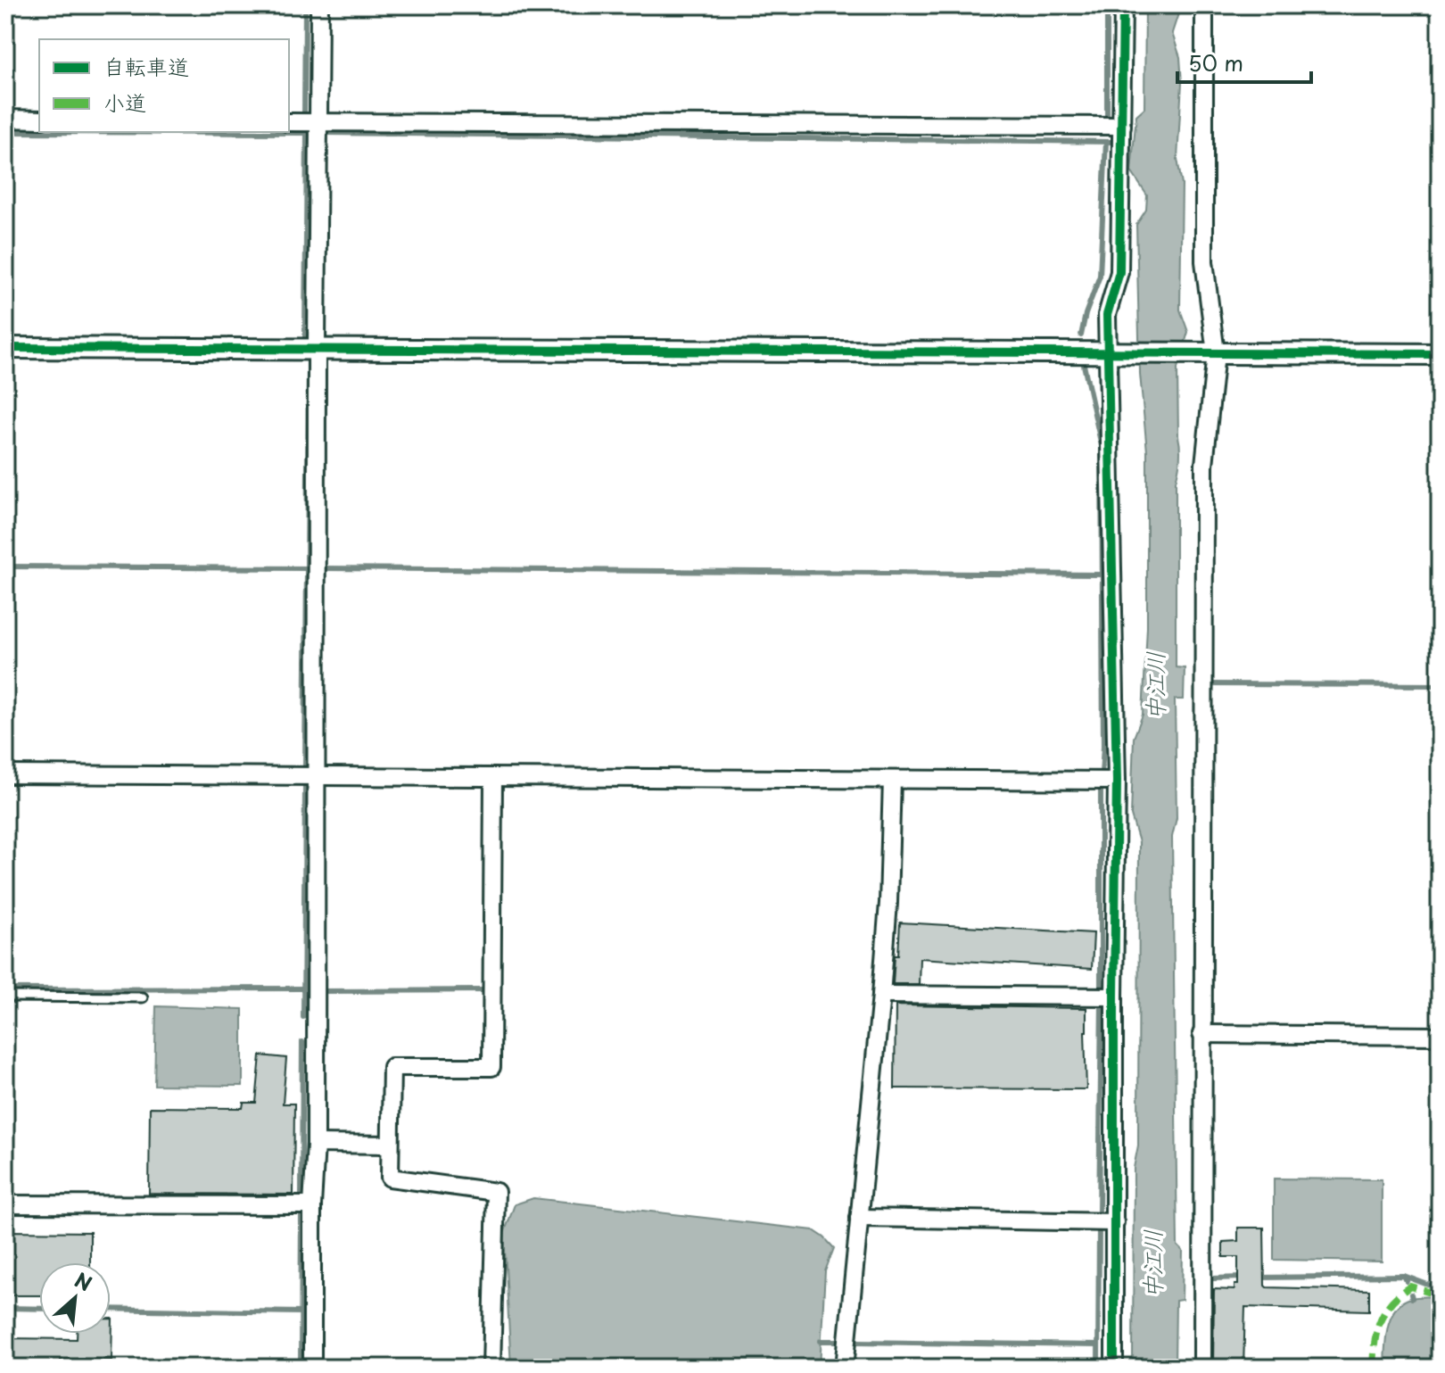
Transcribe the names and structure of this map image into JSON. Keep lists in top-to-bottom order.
{
  "water": ["中江川"],
  "legend": ["自転車道", "小道"],
  "scale_bar": "50 m",
  "north": "top right"
}
